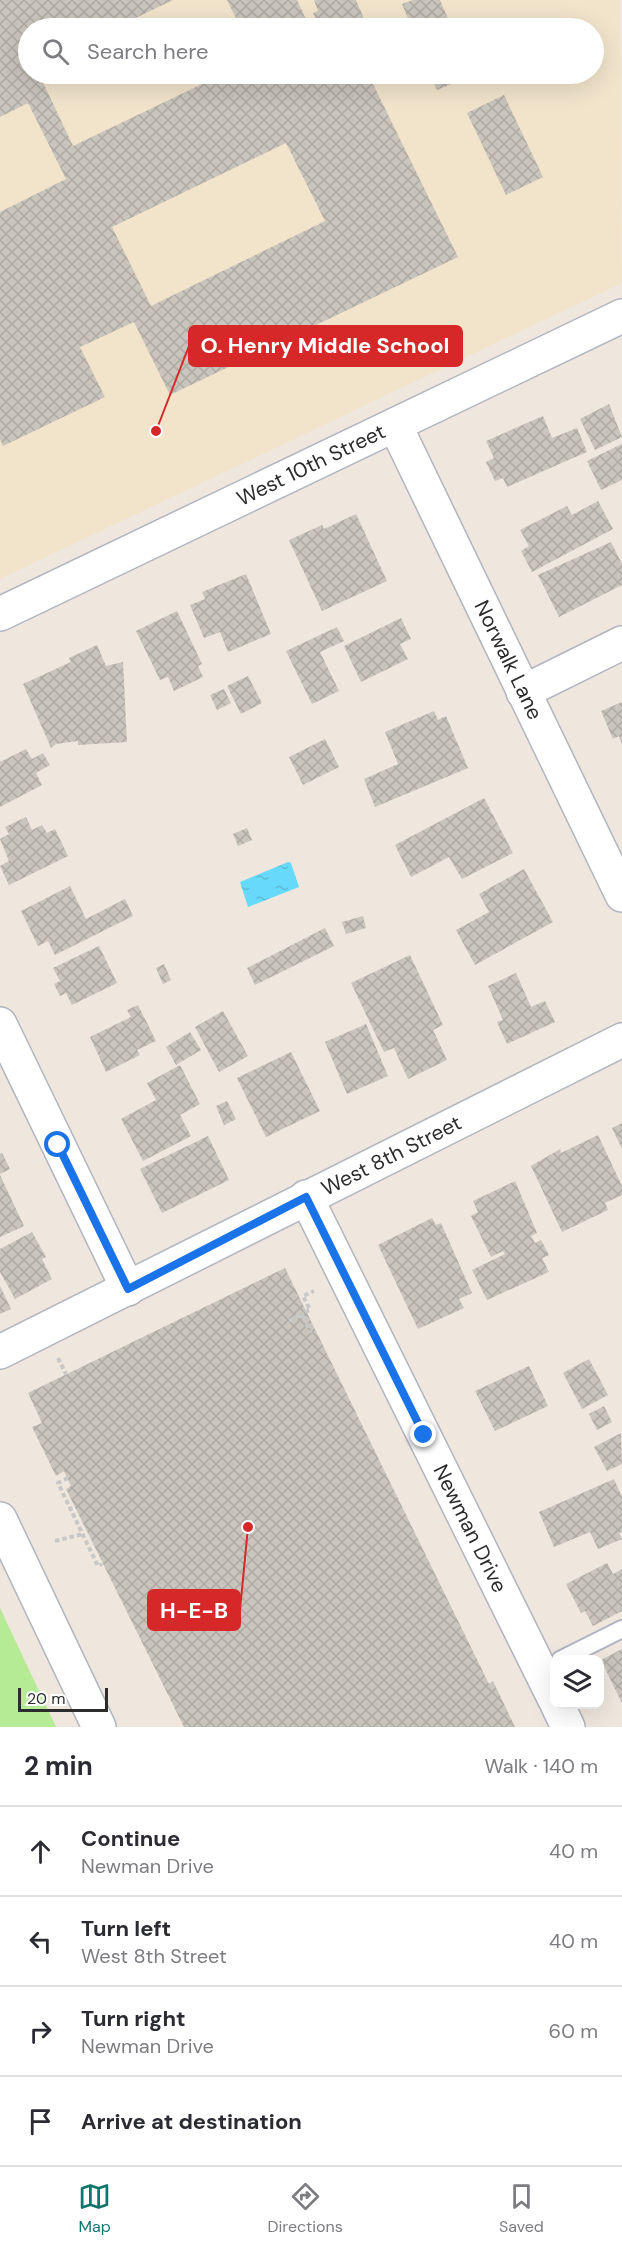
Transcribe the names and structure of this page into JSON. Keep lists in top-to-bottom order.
{
  "streets": {
    "street": [
      "West 10th Street",
      "Norwalk Lane",
      "West 8th Street",
      "Newman Drive"
    ]
  },
  "crossings": [
    ["West 10th Street", "Norwalk Lane"],
    ["West 8th Street", "Newman Drive"]
  ],
  "places": ["O. Henry Middle School", "H-E-B"],
  "scale_bar": "20 m",
  "page": {
    "search": "Search here",
    "scale": "20 m",
    "heading": ["2 min", "Walk · 140 m"],
    "list": [
      ["Continue", "Newman Drive", "40 m"],
      ["Turn left", "West 8th Street", "40 m"],
      ["Turn right", "Newman Drive", "60 m"],
      "Arrive at destination"
    ],
    "nav": ["Map", "Directions", "Saved"]
  }
}
